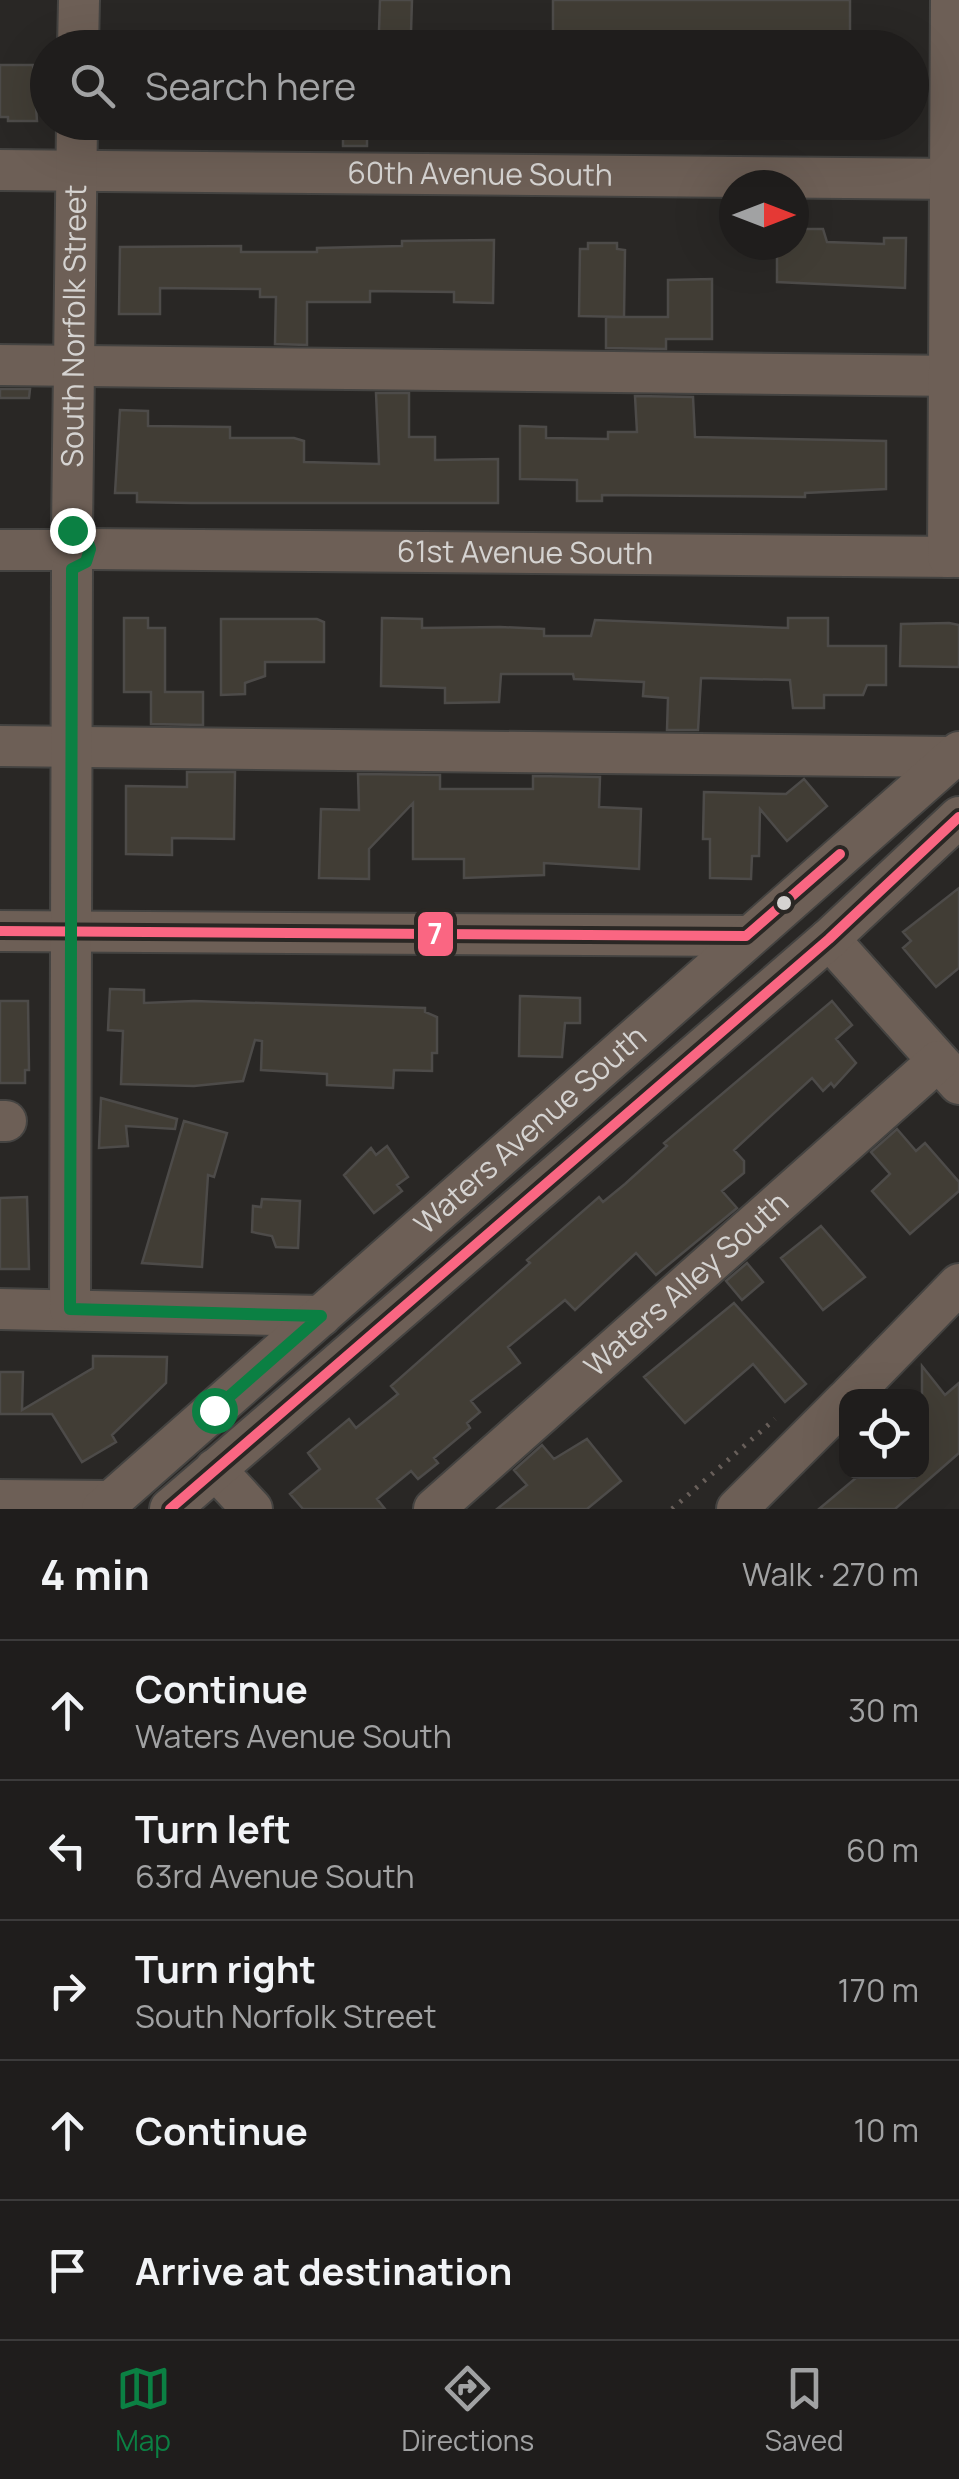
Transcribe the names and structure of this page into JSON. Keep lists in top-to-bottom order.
{
  "streets": {
    "street": [
      "60th Avenue South",
      "South Norfolk Street",
      "61st Avenue South",
      "Waters Avenue South",
      "Waters Alley South"
    ]
  },
  "crossings": [
    ["60th Avenue South", "South Norfolk Street"],
    ["South Norfolk Street", "61st Avenue South"]
  ],
  "lines": ["transit line 7"],
  "north": "right",
  "page": {
    "search": "Search here",
    "heading": ["4 min", "Walk · 270 m"],
    "list": [
      ["Continue", "Waters Avenue South", "30 m"],
      ["Turn left", "63rd Avenue South", "60 m"],
      ["Turn right", "South Norfolk Street", "170 m"],
      ["Continue", "10 m"],
      "Arrive at destination"
    ],
    "nav": ["Map", "Directions", "Saved"]
  }
}
